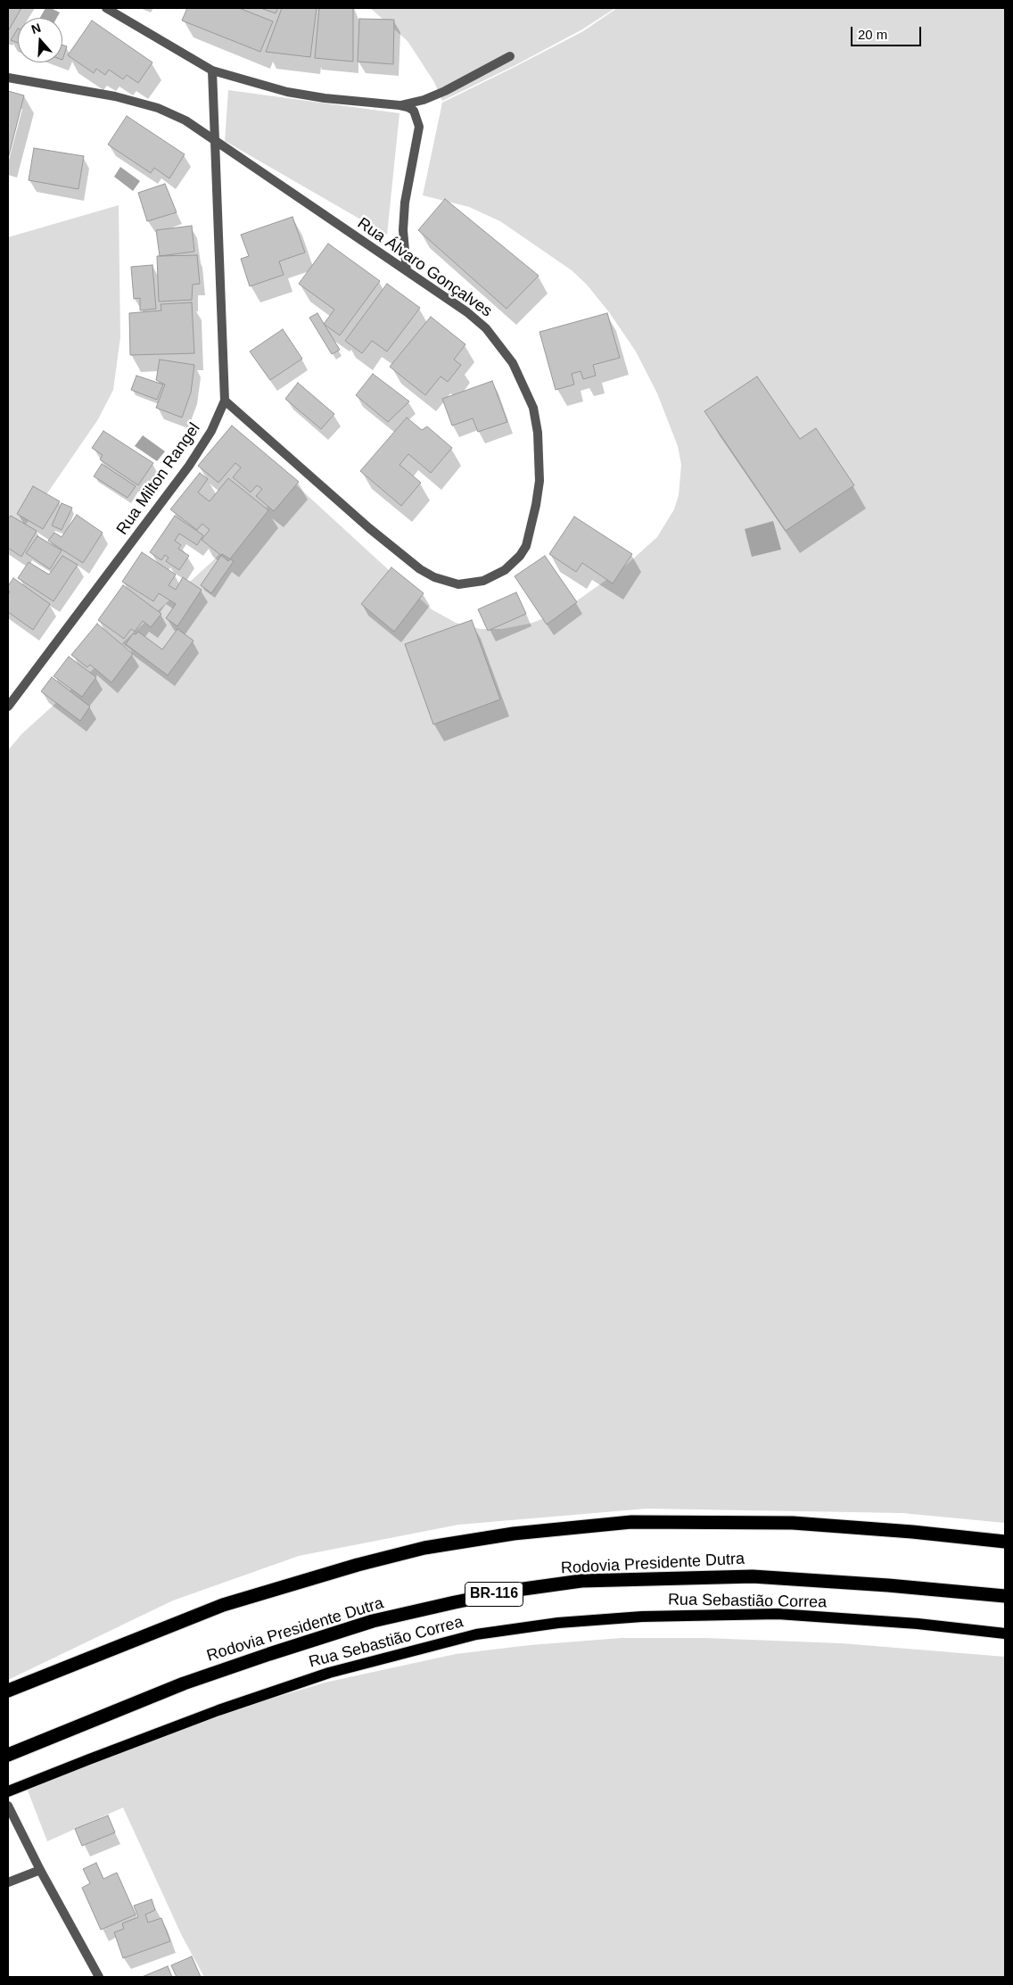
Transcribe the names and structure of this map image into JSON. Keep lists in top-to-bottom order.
{
  "streets": {
    "highway": ["Rodovia Presidente Dutra", "BR-116"],
    "main road": ["Rua Sebastião Correa"],
    "street": ["Rua Álvaro Gonçalves", "Rua Milton Rangel"]
  },
  "crossings": [
    ["Rua Álvaro Gonçalves", "Rua Milton Rangel"]
  ],
  "scale_bar": "20 m",
  "north": "top"
}
